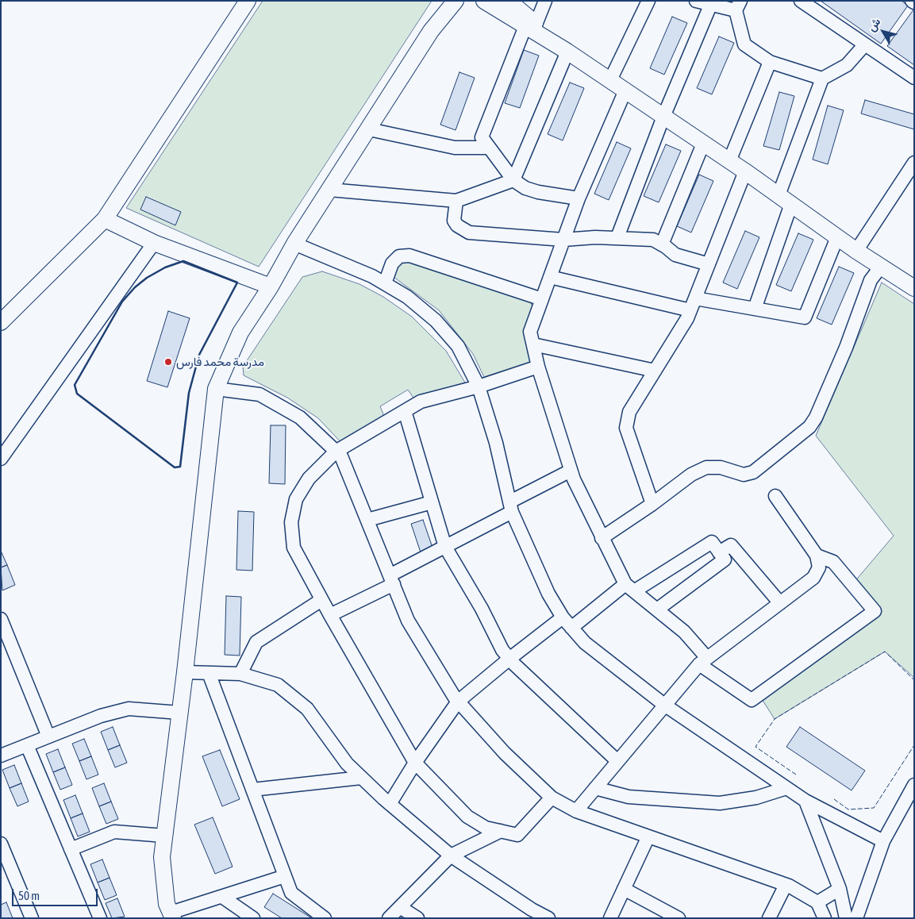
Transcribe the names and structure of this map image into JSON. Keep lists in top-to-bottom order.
{
  "places": ["مدرسة محمد فارس"],
  "scale_bar": "50 m",
  "north": "top left"
}
